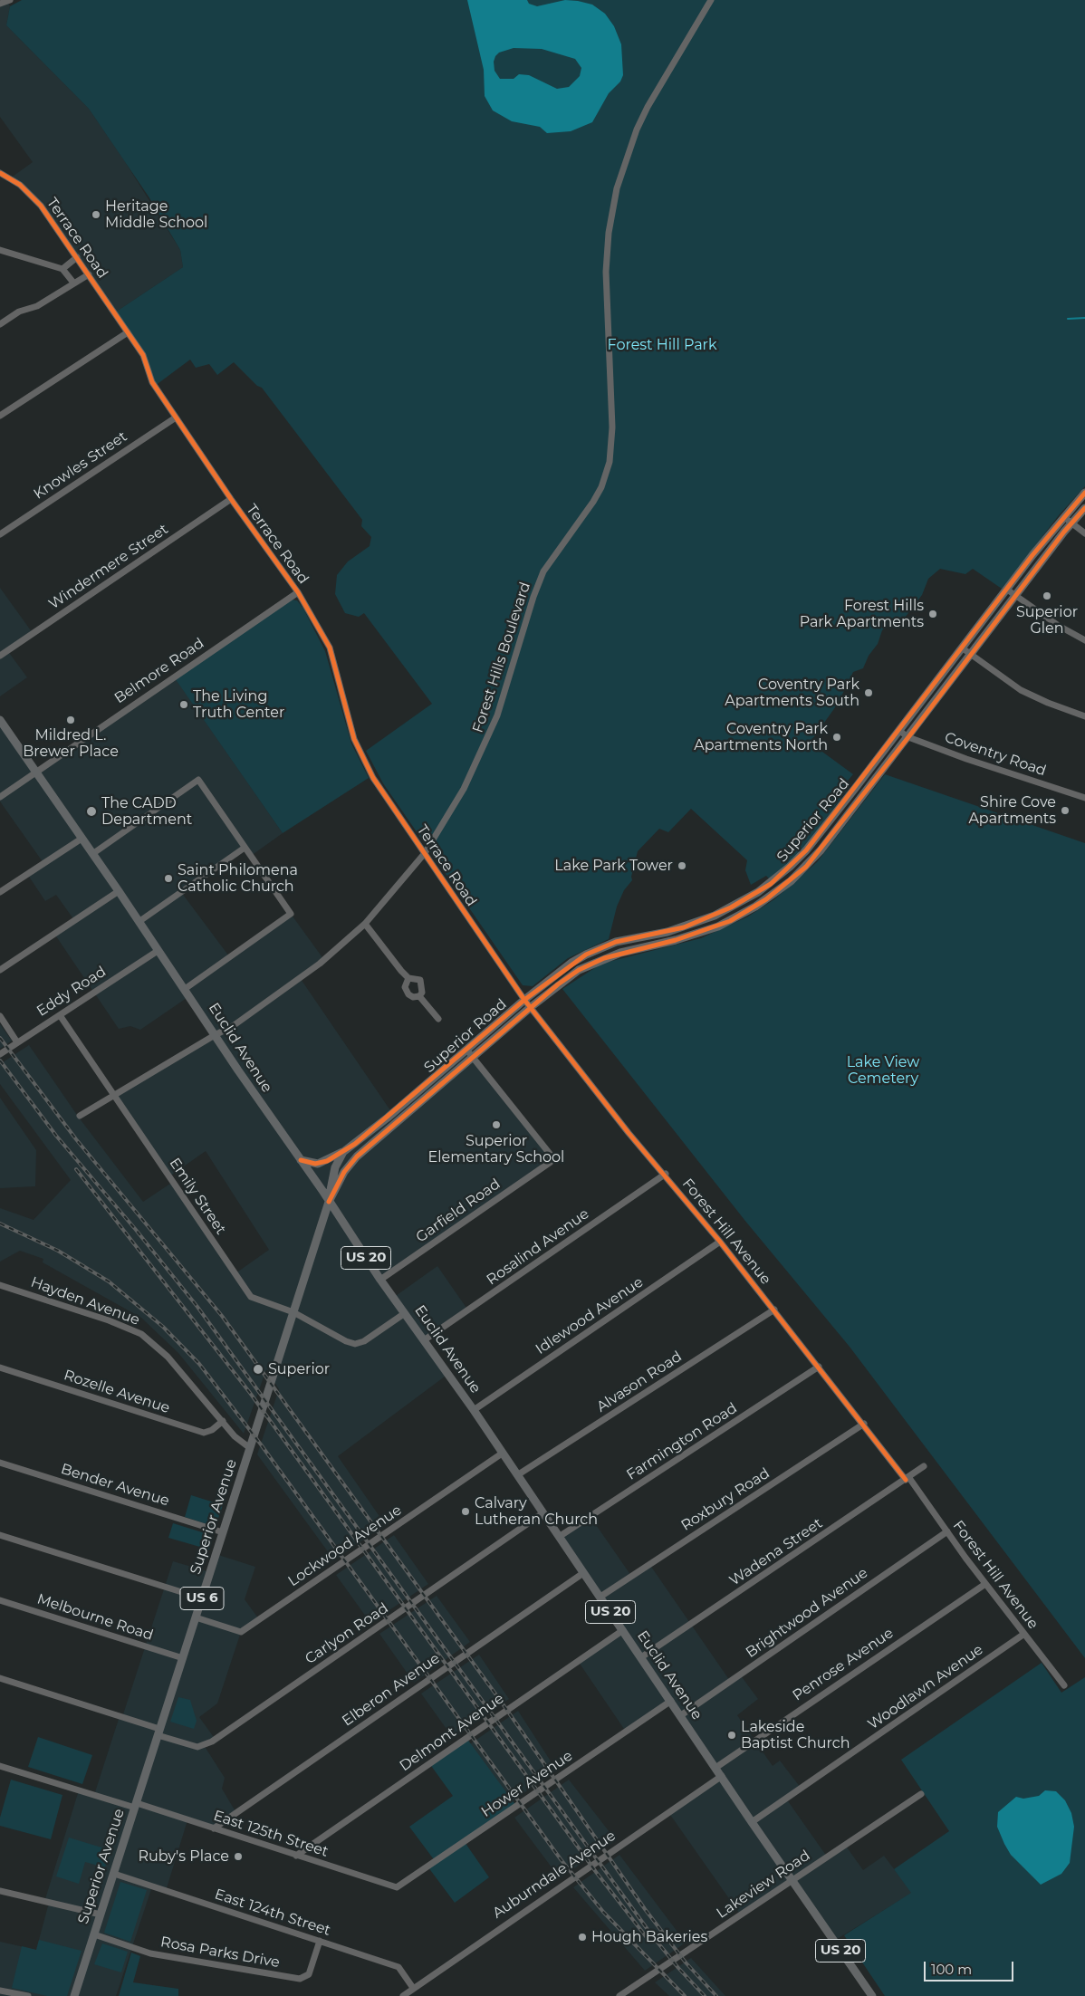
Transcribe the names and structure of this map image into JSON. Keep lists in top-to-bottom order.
{
  "streets": {
    "main road": [
      "Superior Road",
      "Euclid Avenue",
      "US 20",
      "Superior Avenue",
      "US 6"
    ],
    "street": [
      "Terrace Road",
      "Knowles Street",
      "Windermere Street",
      "Forest Hills Boulevard",
      "Belmore Road",
      "Coventry Road",
      "Eddy Road",
      "Emily Street",
      "Garfield Road",
      "Forest Hill Avenue",
      "Rosalind Avenue",
      "Hayden Avenue",
      "Idlewood Avenue",
      "Alvason Road",
      "Rozelle Avenue",
      "Farmington Road",
      "Bender Avenue",
      "Roxbury Road",
      "Lockwood Avenue",
      "Wadena Street",
      "Brightwood Avenue",
      "Melbourne Road",
      "Carlyon Road",
      "Penrose Avenue",
      "Woodlawn Avenue",
      "Elberon Avenue",
      "Delmont Avenue",
      "Hower Avenue",
      "East 125th Street",
      "Auburndale Avenue",
      "Lakeview Road",
      "East 124th Street",
      "Rosa Parks Drive"
    ]
  },
  "crossings": [
    ["Terrace Road", "Knowles Street"],
    ["Terrace Road", "Windermere Street"],
    ["Terrace Road", "Forest Hills Boulevard"],
    ["Terrace Road", "Belmore Road"],
    ["Terrace Road", "Superior Road"],
    ["Terrace Road", "Forest Hill Avenue"],
    ["Forest Hills Boulevard", "Euclid Avenue"],
    ["Forest Hills Boulevard", "Emily Street"],
    ["Belmore Road", "Euclid Avenue"],
    ["Coventry Road", "Superior Road"],
    ["Superior Road", "Euclid Avenue"],
    ["Superior Road", "Garfield Road"],
    ["Superior Road", "Forest Hill Avenue"],
    ["Superior Road", "Superior Avenue"],
    ["Eddy Road", "Euclid Avenue"],
    ["Eddy Road", "Emily Street"],
    ["Euclid Avenue", "Emily Street"],
    ["Euclid Avenue", "Garfield Road"],
    ["Euclid Avenue", "Rosalind Avenue"],
    ["Euclid Avenue", "Idlewood Avenue"],
    ["Euclid Avenue", "Alvason Road"],
    ["Euclid Avenue", "Farmington Road"],
    ["Euclid Avenue", "Roxbury Road"],
    ["Euclid Avenue", "Superior Avenue"],
    ["Euclid Avenue", "Lockwood Avenue"],
    ["Euclid Avenue", "Wadena Street"],
    ["Euclid Avenue", "Brightwood Avenue"],
    ["Euclid Avenue", "Carlyon Road"],
    ["Euclid Avenue", "Penrose Avenue"],
    ["Euclid Avenue", "Woodlawn Avenue"],
    ["Euclid Avenue", "Elberon Avenue"],
    ["Euclid Avenue", "Delmont Avenue"],
    ["Euclid Avenue", "Hower Avenue"],
    ["Euclid Avenue", "Auburndale Avenue"],
    ["Euclid Avenue", "Lakeview Road"],
    ["Emily Street", "Superior Avenue"],
    ["Forest Hill Avenue", "Rosalind Avenue"],
    ["Forest Hill Avenue", "Idlewood Avenue"],
    ["Forest Hill Avenue", "Alvason Road"],
    ["Forest Hill Avenue", "Farmington Road"],
    ["Forest Hill Avenue", "Roxbury Road"],
    ["Forest Hill Avenue", "Wadena Street"],
    ["Forest Hill Avenue", "Brightwood Avenue"],
    ["Forest Hill Avenue", "Penrose Avenue"],
    ["Forest Hill Avenue", "Woodlawn Avenue"],
    ["Hayden Avenue", "Rozelle Avenue"],
    ["Hayden Avenue", "Superior Avenue"],
    ["Bender Avenue", "Superior Avenue"],
    ["Superior Avenue", "Lockwood Avenue"],
    ["Superior Avenue", "Melbourne Road"],
    ["Superior Avenue", "Carlyon Road"],
    ["Superior Avenue", "East 125th Street"],
    ["Superior Avenue", "East 124th Street"],
    ["Superior Avenue", "Rosa Parks Drive"],
    ["Elberon Avenue", "East 125th Street"],
    ["Delmont Avenue", "East 125th Street"],
    ["Hower Avenue", "East 125th Street"],
    ["Auburndale Avenue", "East 124th Street"],
    ["East 124th Street", "Rosa Parks Drive"]
  ],
  "parks": ["Forest Hill Park", "Lake View Cemetery"],
  "places": [
    "Heritage Middle School",
    "Superior Glen",
    "Forest Hills Park Apartments",
    "Coventry Park Apartments South",
    "The Living Truth Center",
    "Mildred L. Brewer Place",
    "Coventry Park Apartments North",
    "Shire Cove Apartments",
    "The CADD Department",
    "Lake Park Tower",
    "Saint Philomena Catholic Church",
    "Superior Elementary School",
    "Superior",
    "Calvary Lutheran Church",
    "Lakeside Baptist Church",
    "Ruby's Place",
    "Hough Bakeries"
  ],
  "scale_bar": "100 m"
}
